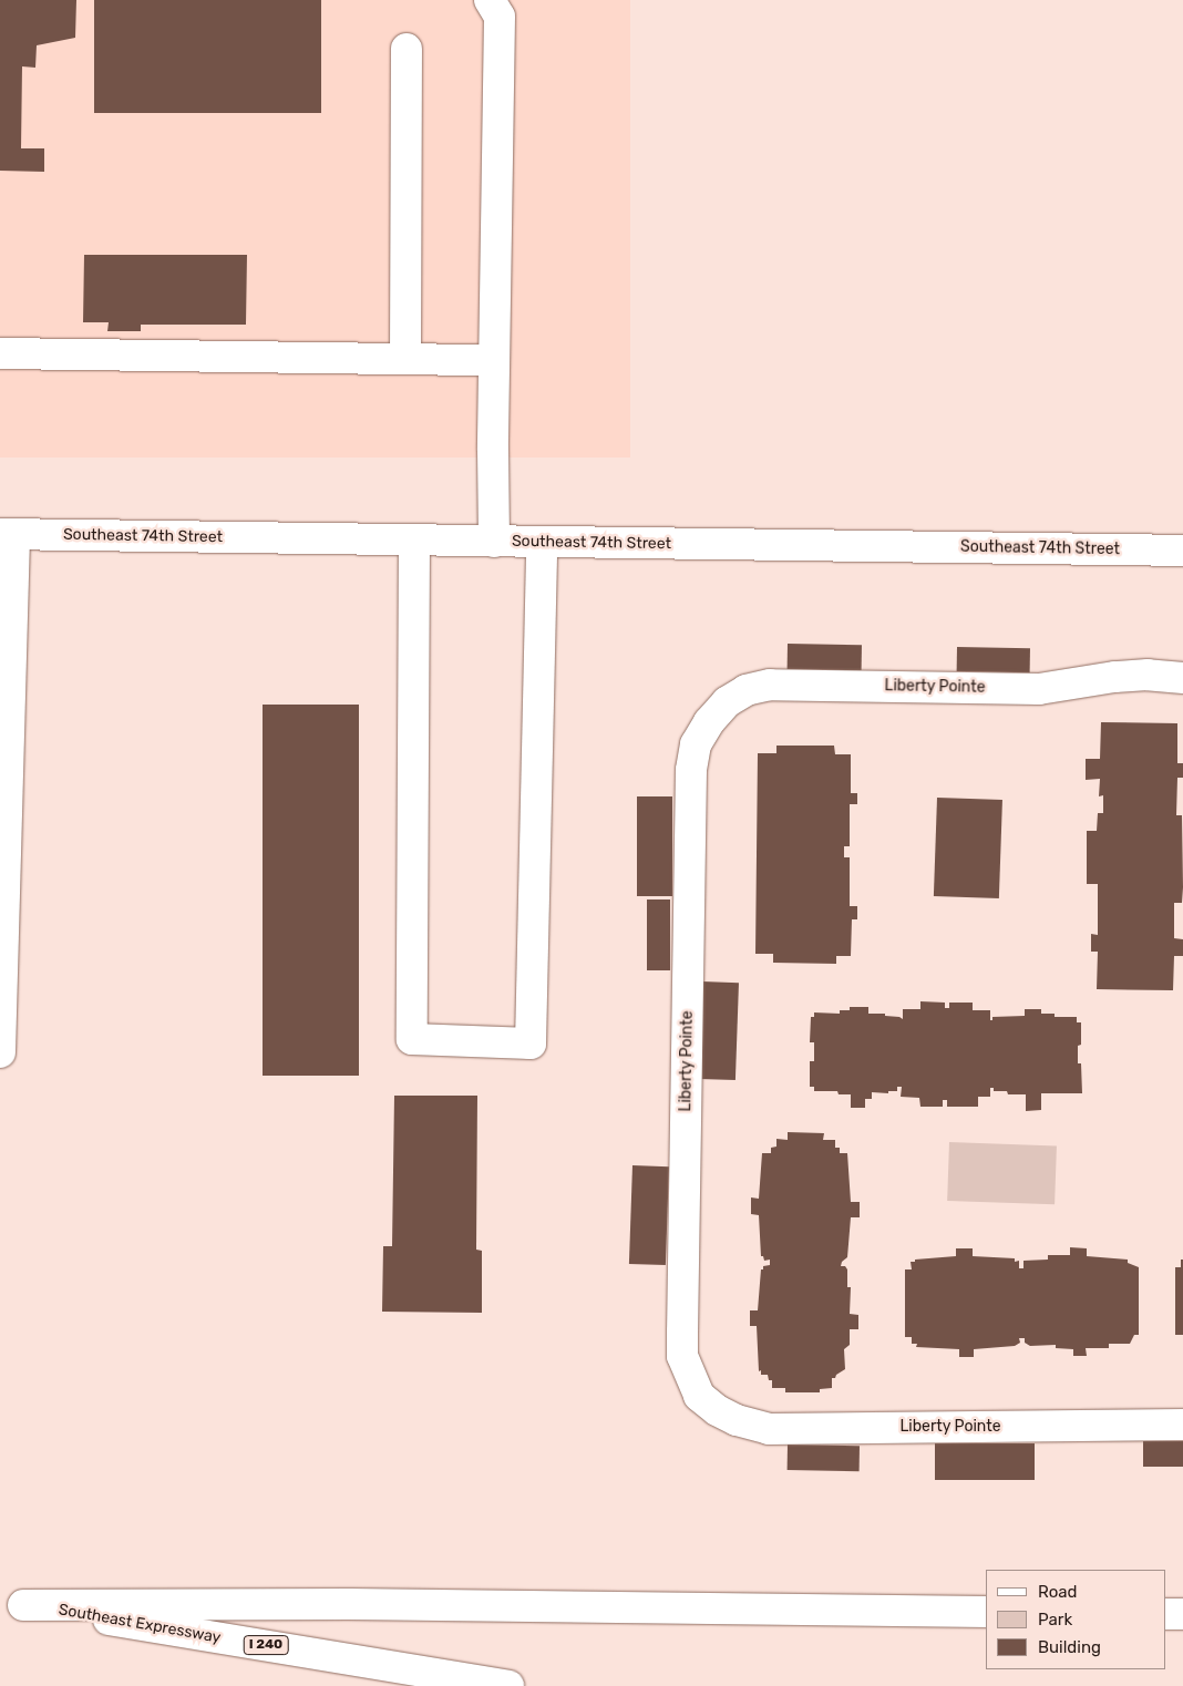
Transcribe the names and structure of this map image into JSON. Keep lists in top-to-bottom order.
{
  "streets": {
    "main road": [
      "Southeast 74th Street",
      "Liberty Pointe",
      "Southeast Expressway",
      "I 240"
    ]
  },
  "legend": ["Road", "Park", "Building"]
}
